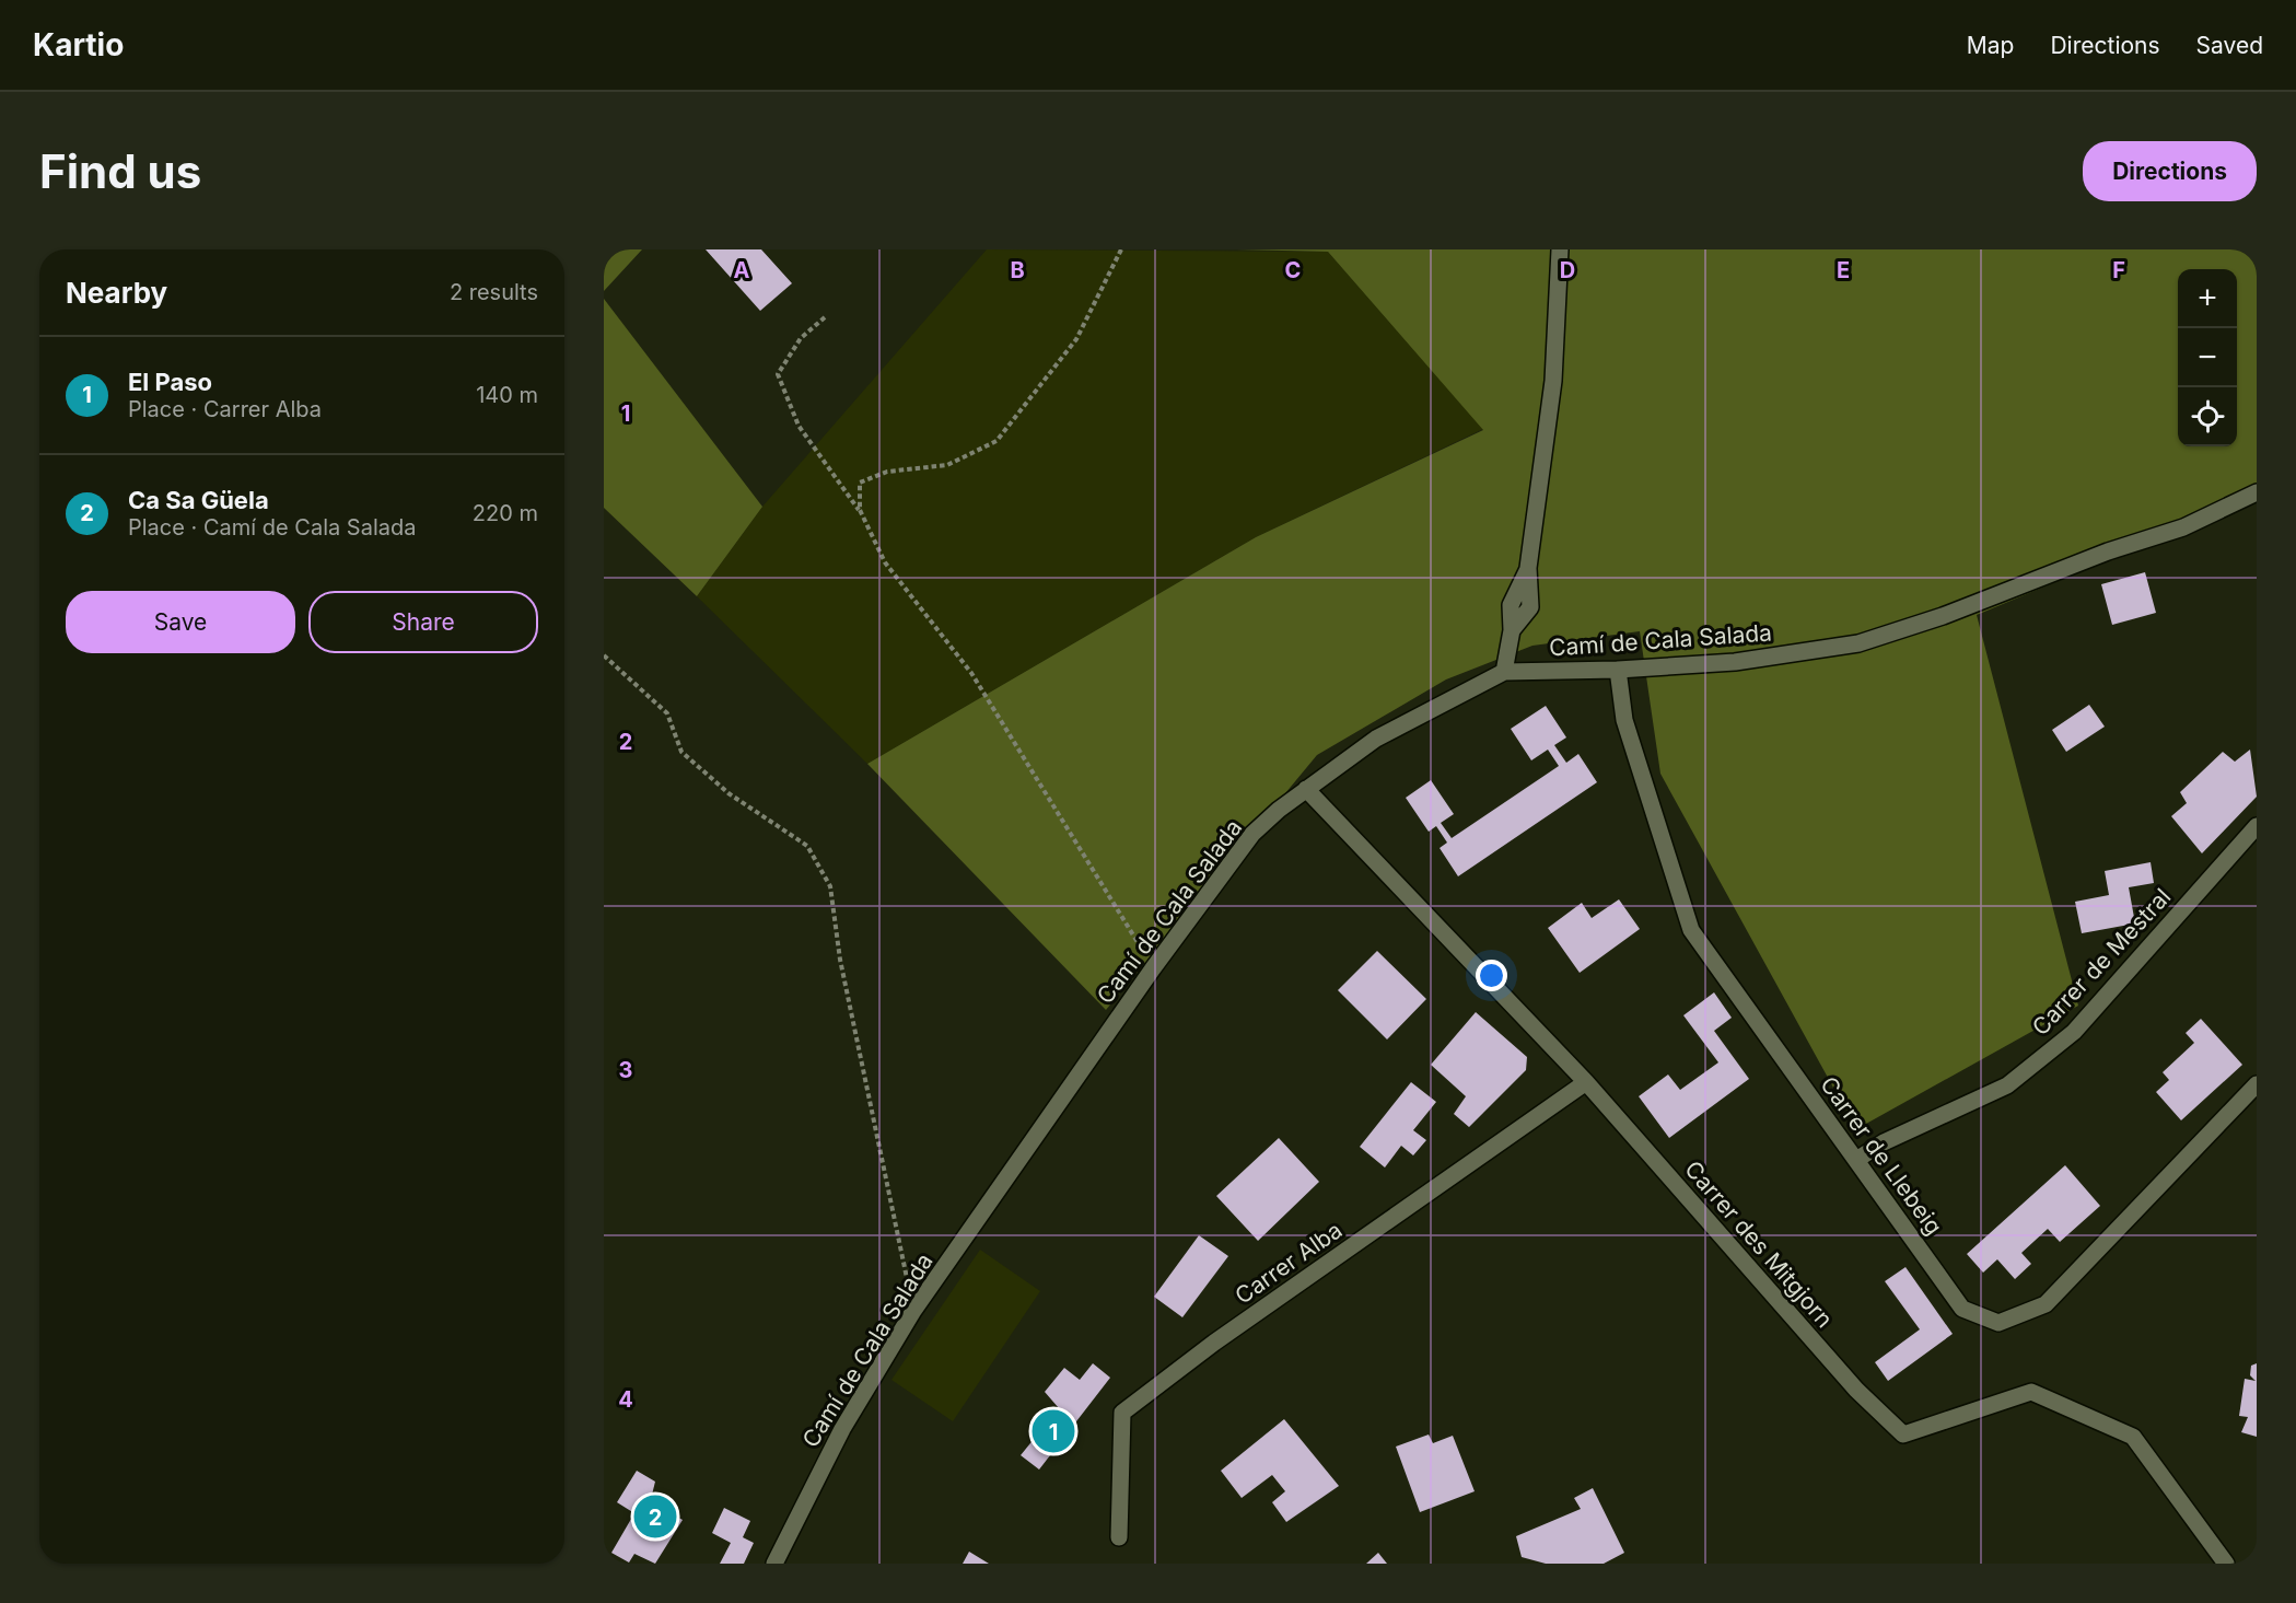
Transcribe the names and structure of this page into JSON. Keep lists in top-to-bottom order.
{
  "streets": {
    "street": [
      "Camí de Cala Salada",
      "Carrer de Mestral",
      "Carrer de Llebeig",
      "Carrer des Mitgjorn",
      "Carrer Alba"
    ]
  },
  "crossings": [
    ["Camí de Cala Salada", "Carrer de Llebeig"],
    ["Camí de Cala Salada", "Carrer des Mitgjorn"],
    ["Carrer de Mestral", "Carrer de Llebeig"],
    ["Carrer des Mitgjorn", "Carrer Alba"]
  ],
  "page": {
    "header": "Kartio",
    "nav": ["Map", "Directions", "Saved"],
    "buttons": [
      "Directions",
      ["Save", "Share"]
    ],
    "title": "Find us",
    "heading": ["Nearby", "2 results"],
    "map_buttons": ["+", "−"],
    "list": [
      {
        "mark": "1",
        "name": "El Paso",
        "note": "Place · Carrer Alba",
        "value": "140 m"
      },
      {
        "mark": "2",
        "name": "Ca Sa Güela",
        "note": "Place · Camí de Cala Salada",
        "value": "220 m"
      }
    ],
    "pins": ["1", "2"]
  },
  "grid": {
    "columns": [
      "A",
      "B",
      "C",
      "D",
      "E",
      "F"
    ],
    "rows": [
      "1",
      "2",
      "3",
      "4"
    ]
  }
}
